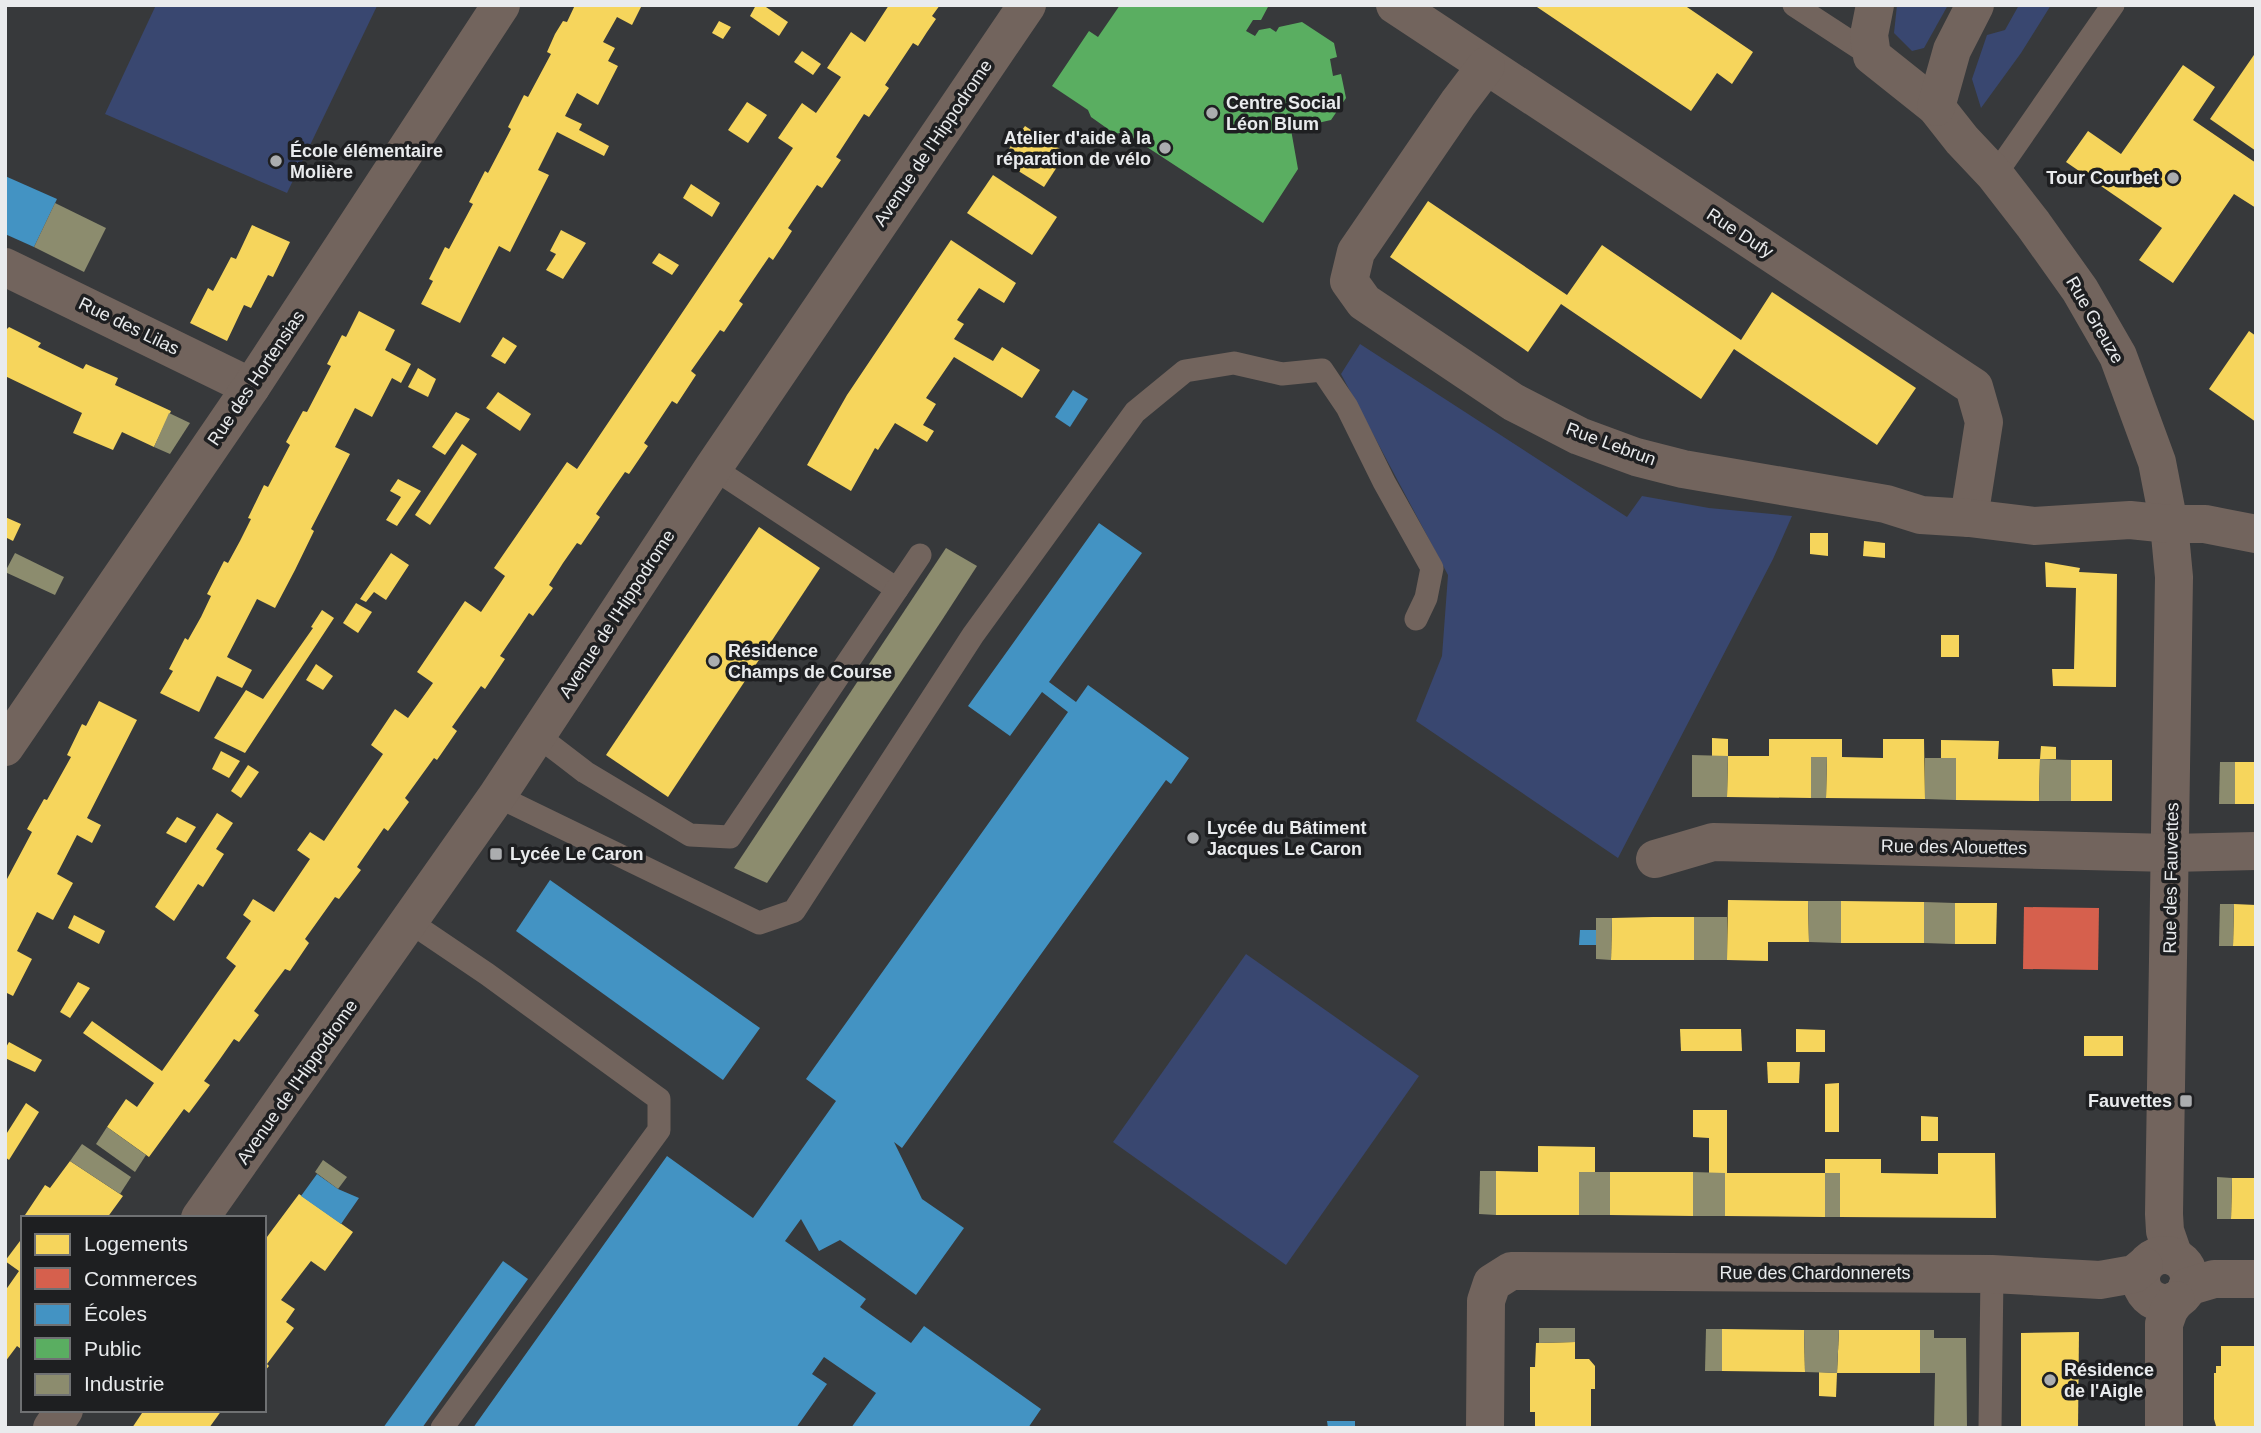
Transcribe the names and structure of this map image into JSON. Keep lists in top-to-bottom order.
{
  "streets": {
    "street": [
      "Avenue de l'Hippodrome",
      "Rue Dufy",
      "Rue Greuze",
      "Rue des Lilas",
      "Rue des Hortensias",
      "Rue Lebrun",
      "Rue des Alouettes",
      "Rue des Fauvettes",
      "Rue des Chardonnerets"
    ]
  },
  "crossings": [
    ["Rue Dufy", "Rue Lebrun"],
    ["Rue Greuze", "Rue Lebrun"],
    ["Rue Greuze", "Rue des Fauvettes"],
    ["Rue des Lilas", "Rue des Hortensias"],
    ["Rue Lebrun", "Rue des Fauvettes"],
    ["Rue des Alouettes", "Rue des Fauvettes"],
    ["Rue des Fauvettes", "Rue des Chardonnerets"]
  ],
  "places": {
    "other": [
      "Centre Social Léon Blum",
      "Atelier d'aide à la réparation de vélo",
      "École élémentaire Molière",
      "Tour Courbet",
      "Résidence Champs de Course",
      "Lycée du Bâtiment Jacques Le Caron",
      "Résidence de l'Aigle"
    ],
    "transit": ["Lycée Le Caron", "Fauvettes"]
  },
  "legend": [
    "Logements",
    "Commerces",
    "Écoles",
    "Public",
    "Industrie"
  ]
}
